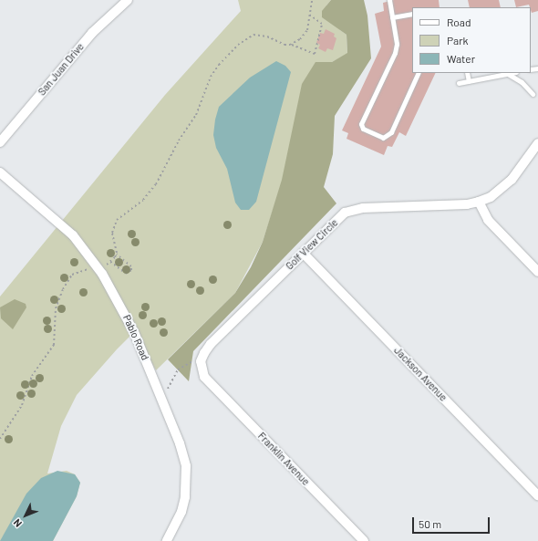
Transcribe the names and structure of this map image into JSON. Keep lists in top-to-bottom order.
{
  "streets": {
    "street": [
      "San Juan Drive",
      "Golf View Circle",
      "Pablo Road",
      "Jackson Avenue",
      "Franklin Avenue"
    ]
  },
  "crossings": [
    ["Golf View Circle", "Jackson Avenue"],
    ["Golf View Circle", "Franklin Avenue"]
  ],
  "legend": ["Road", "Park", "Water"],
  "scale_bar": "50 m",
  "north": "bottom left"
}
